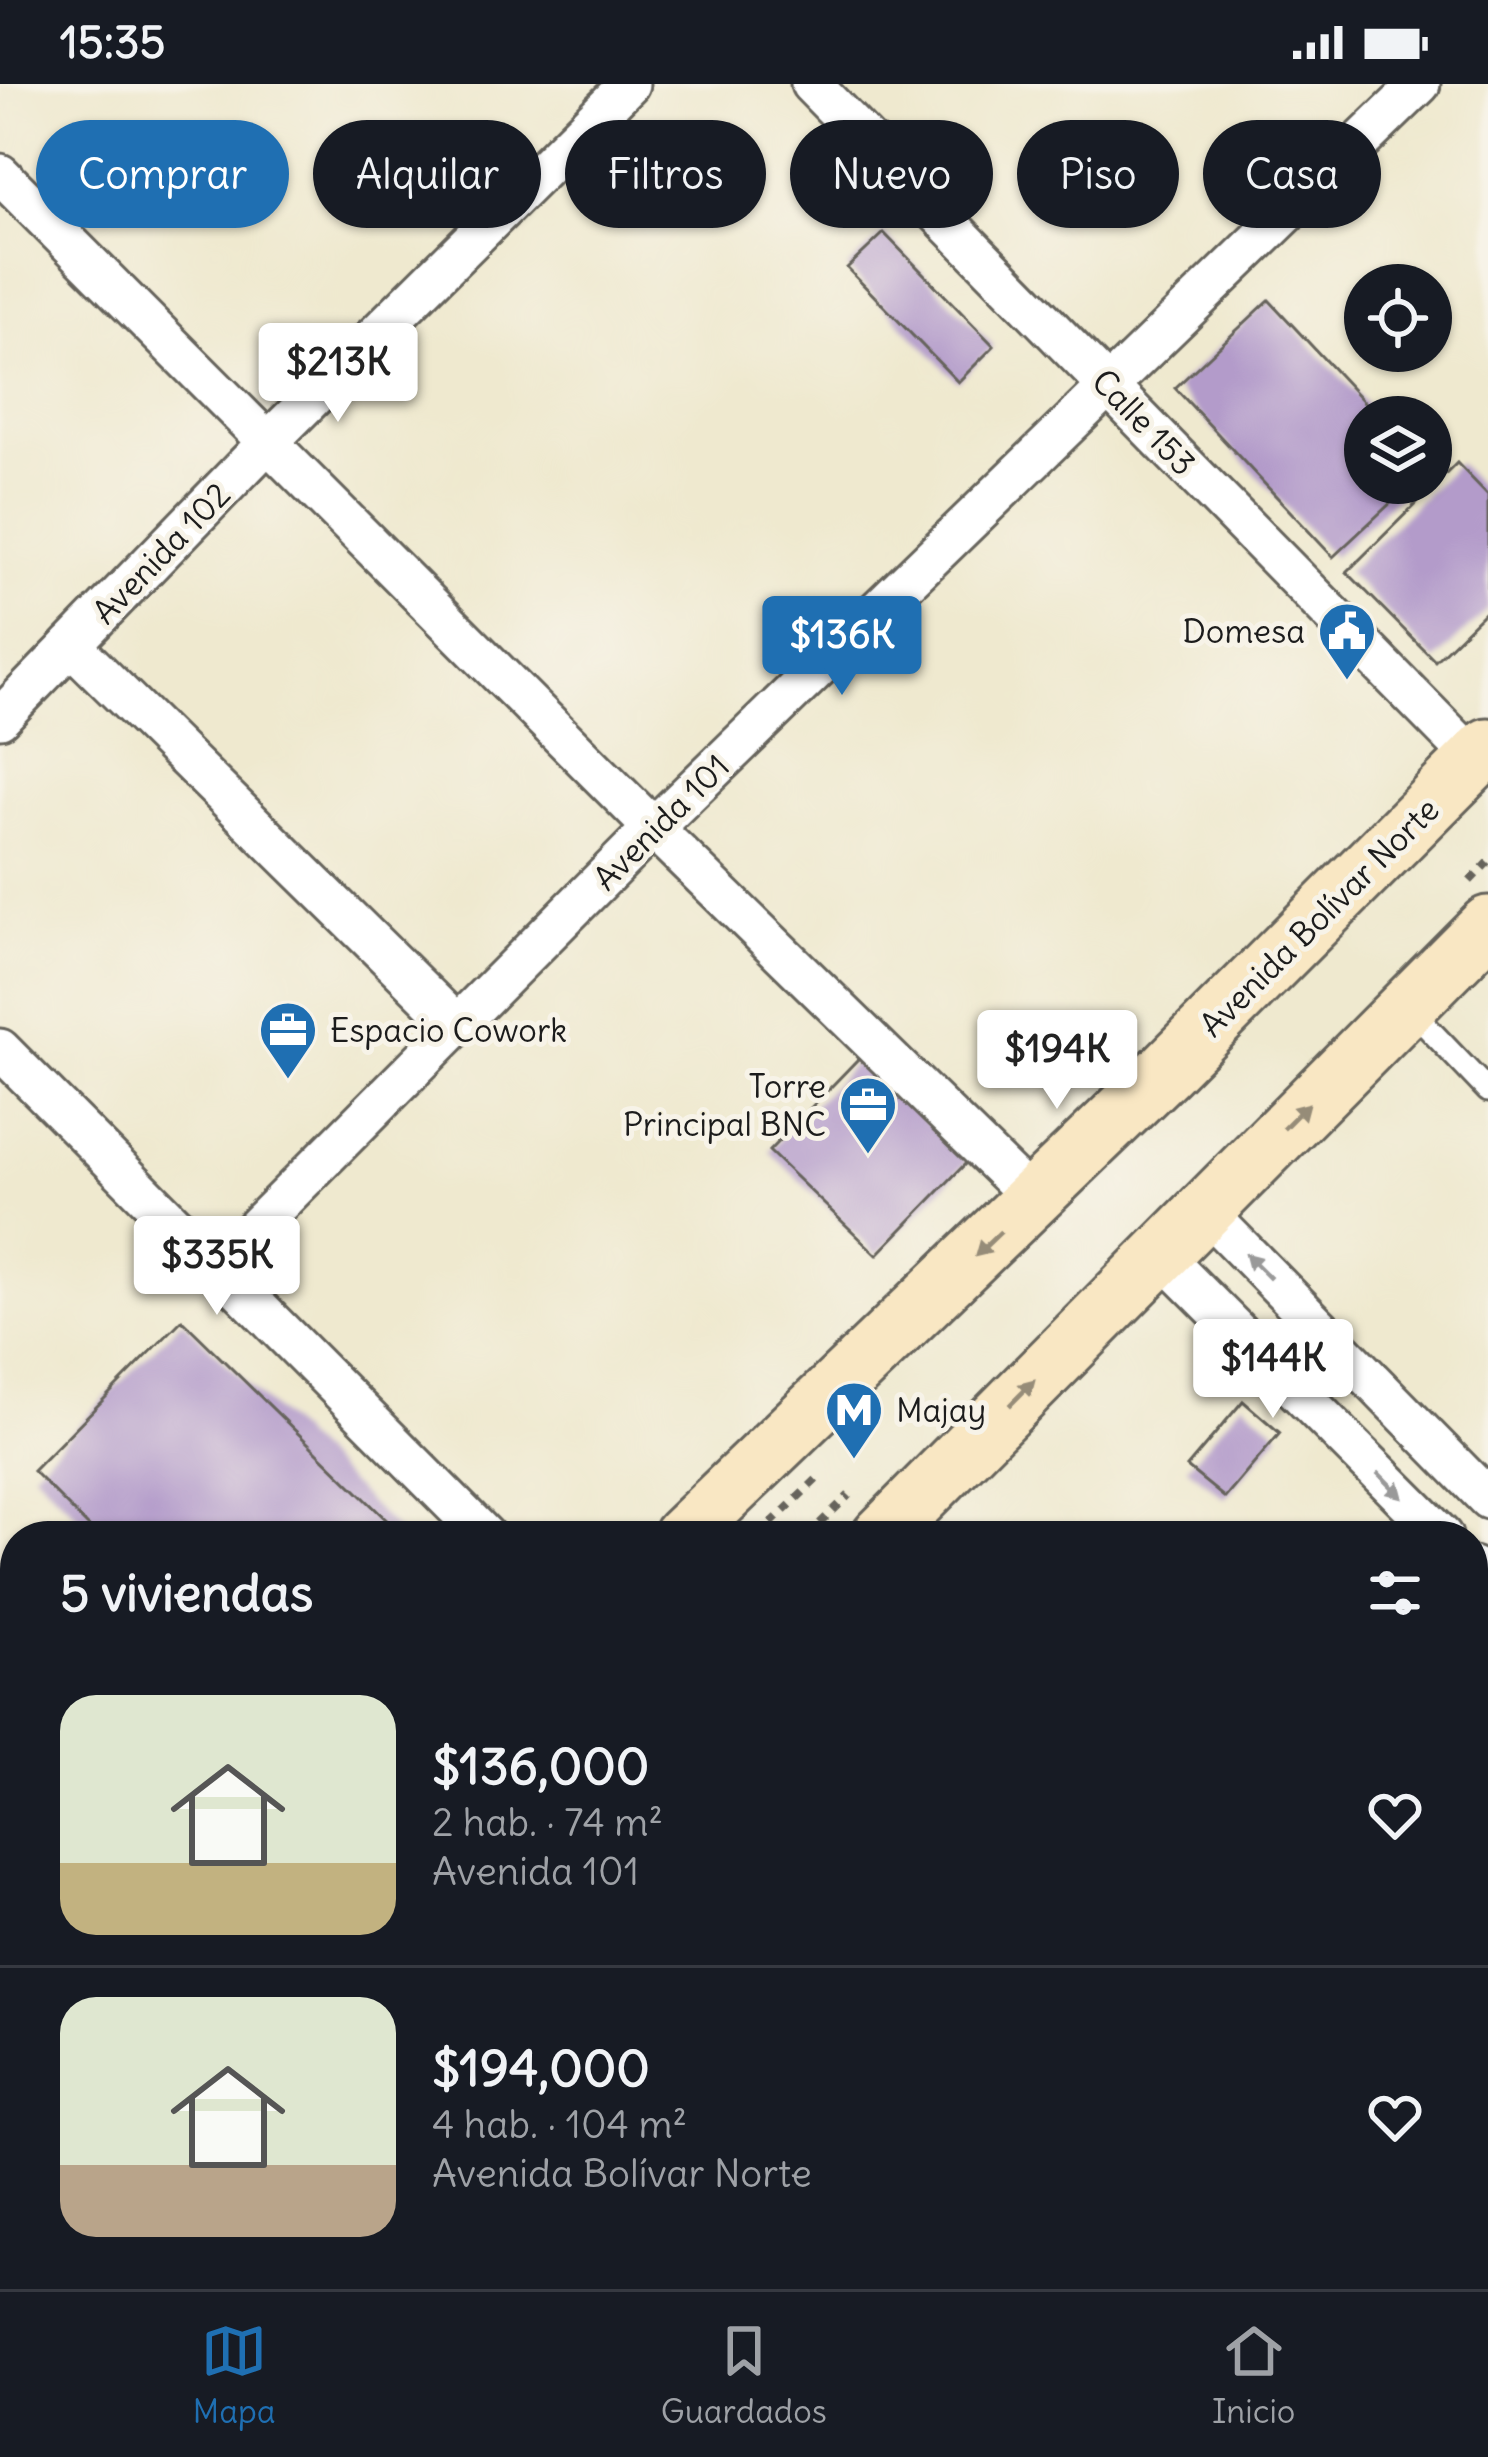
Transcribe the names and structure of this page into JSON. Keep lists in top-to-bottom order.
{
  "streets": {
    "main road": ["Avenida Bolívar Norte"],
    "street": ["Calle 153", "Avenida 102", "Avenida 101"]
  },
  "crossings": [
    ["Calle 153", "Avenida 101"],
    ["Calle 153", "Avenida Bolívar Norte"]
  ],
  "places": {
    "public building": ["Domesa"],
    "office": ["Espacio Cowork", "Torre Principal BNC"],
    "metro station": ["Majay"]
  },
  "page": {
    "status": "15:35",
    "chip": [
      "Comprar",
      "Alquilar",
      "Filtros",
      "Nuevo",
      "Piso",
      "Casa"
    ],
    "price": [
      "$213K",
      "$136K",
      "$194K",
      "$335K",
      "$144K"
    ],
    "heading": "5 viviendas",
    "list": [
      {
        "name": "$136,000",
        "note": "2 hab. · 74 m² · Avenida 101"
      },
      {
        "name": "$194,000",
        "note": "4 hab. · 104 m² · Avenida Bolívar Norte"
      }
    ],
    "tabs": ["Mapa", "Guardados", "Inicio"]
  }
}
